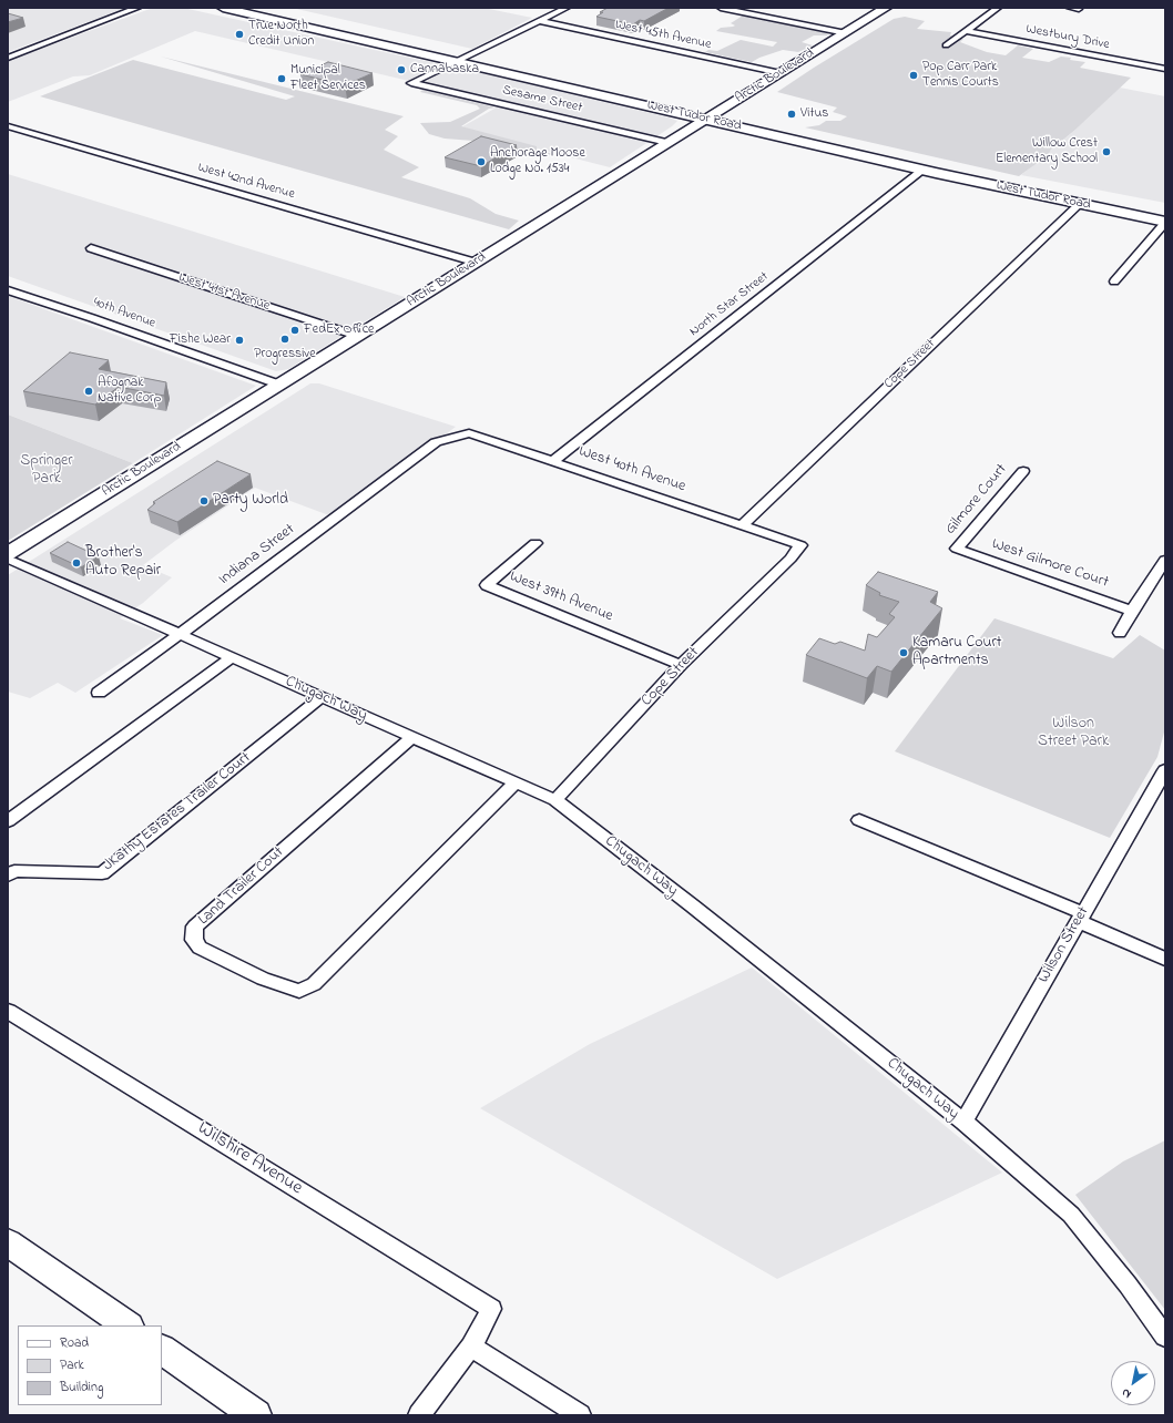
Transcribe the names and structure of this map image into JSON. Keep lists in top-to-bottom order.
{
  "streets": {
    "main road": ["Arctic Boulevard", "West Tudor Road"],
    "street": [
      "West 45th Avenue",
      "Westbury Drive",
      "Sesame Street",
      "West 42nd Avenue",
      "West 41st Avenue",
      "North Star Street",
      "40th Avenue",
      "Cope Street",
      "West 40th Avenue",
      "Gilmore Court",
      "Indiana Street",
      "West Gilmore Court",
      "West 39th Avenue",
      "Chugach Way",
      "JKathy Estates Trailer Court",
      "Land Trailer Cout",
      "Wilson Street",
      "Wilshire Avenue"
    ]
  },
  "crossings": [
    ["West 45th Avenue", "Arctic Boulevard"],
    ["Arctic Boulevard", "Sesame Street"],
    ["Arctic Boulevard", "West Tudor Road"],
    ["Arctic Boulevard", "West 42nd Avenue"],
    ["Arctic Boulevard", "West 41st Avenue"],
    ["Arctic Boulevard", "40th Avenue"],
    ["Sesame Street", "West Tudor Road"],
    ["West Tudor Road", "North Star Street"],
    ["West Tudor Road", "Cope Street"],
    ["North Star Street", "West 40th Avenue"],
    ["Cope Street", "West 40th Avenue"],
    ["Cope Street", "West 39th Avenue"],
    ["Cope Street", "Chugach Way"],
    ["West 40th Avenue", "Indiana Street"],
    ["Gilmore Court", "West Gilmore Court"],
    ["Indiana Street", "Chugach Way"],
    ["Chugach Way", "JKathy Estates Trailer Court"],
    ["Chugach Way", "Land Trailer Cout"],
    ["Chugach Way", "Wilson Street"]
  ],
  "parks": ["Springer Park", "Wilson Street Park"],
  "places": [
    "True North Credit Union",
    "Cannabaska",
    "Pop Carr Park Tennis Courts",
    "Municipal Fleet Services",
    "Vitus",
    "Willow Crest Elementary School",
    "Anchorage Moose Lodge No. 1534",
    "FedEx Office",
    "Progressive",
    "Fishe Wear",
    "Afognak Native Corp",
    "Party World",
    "Brother's Auto Repair",
    "Kamaru Court Apartments"
  ],
  "legend": ["Road", "Park", "Building"],
  "north": "bottom left"
}
